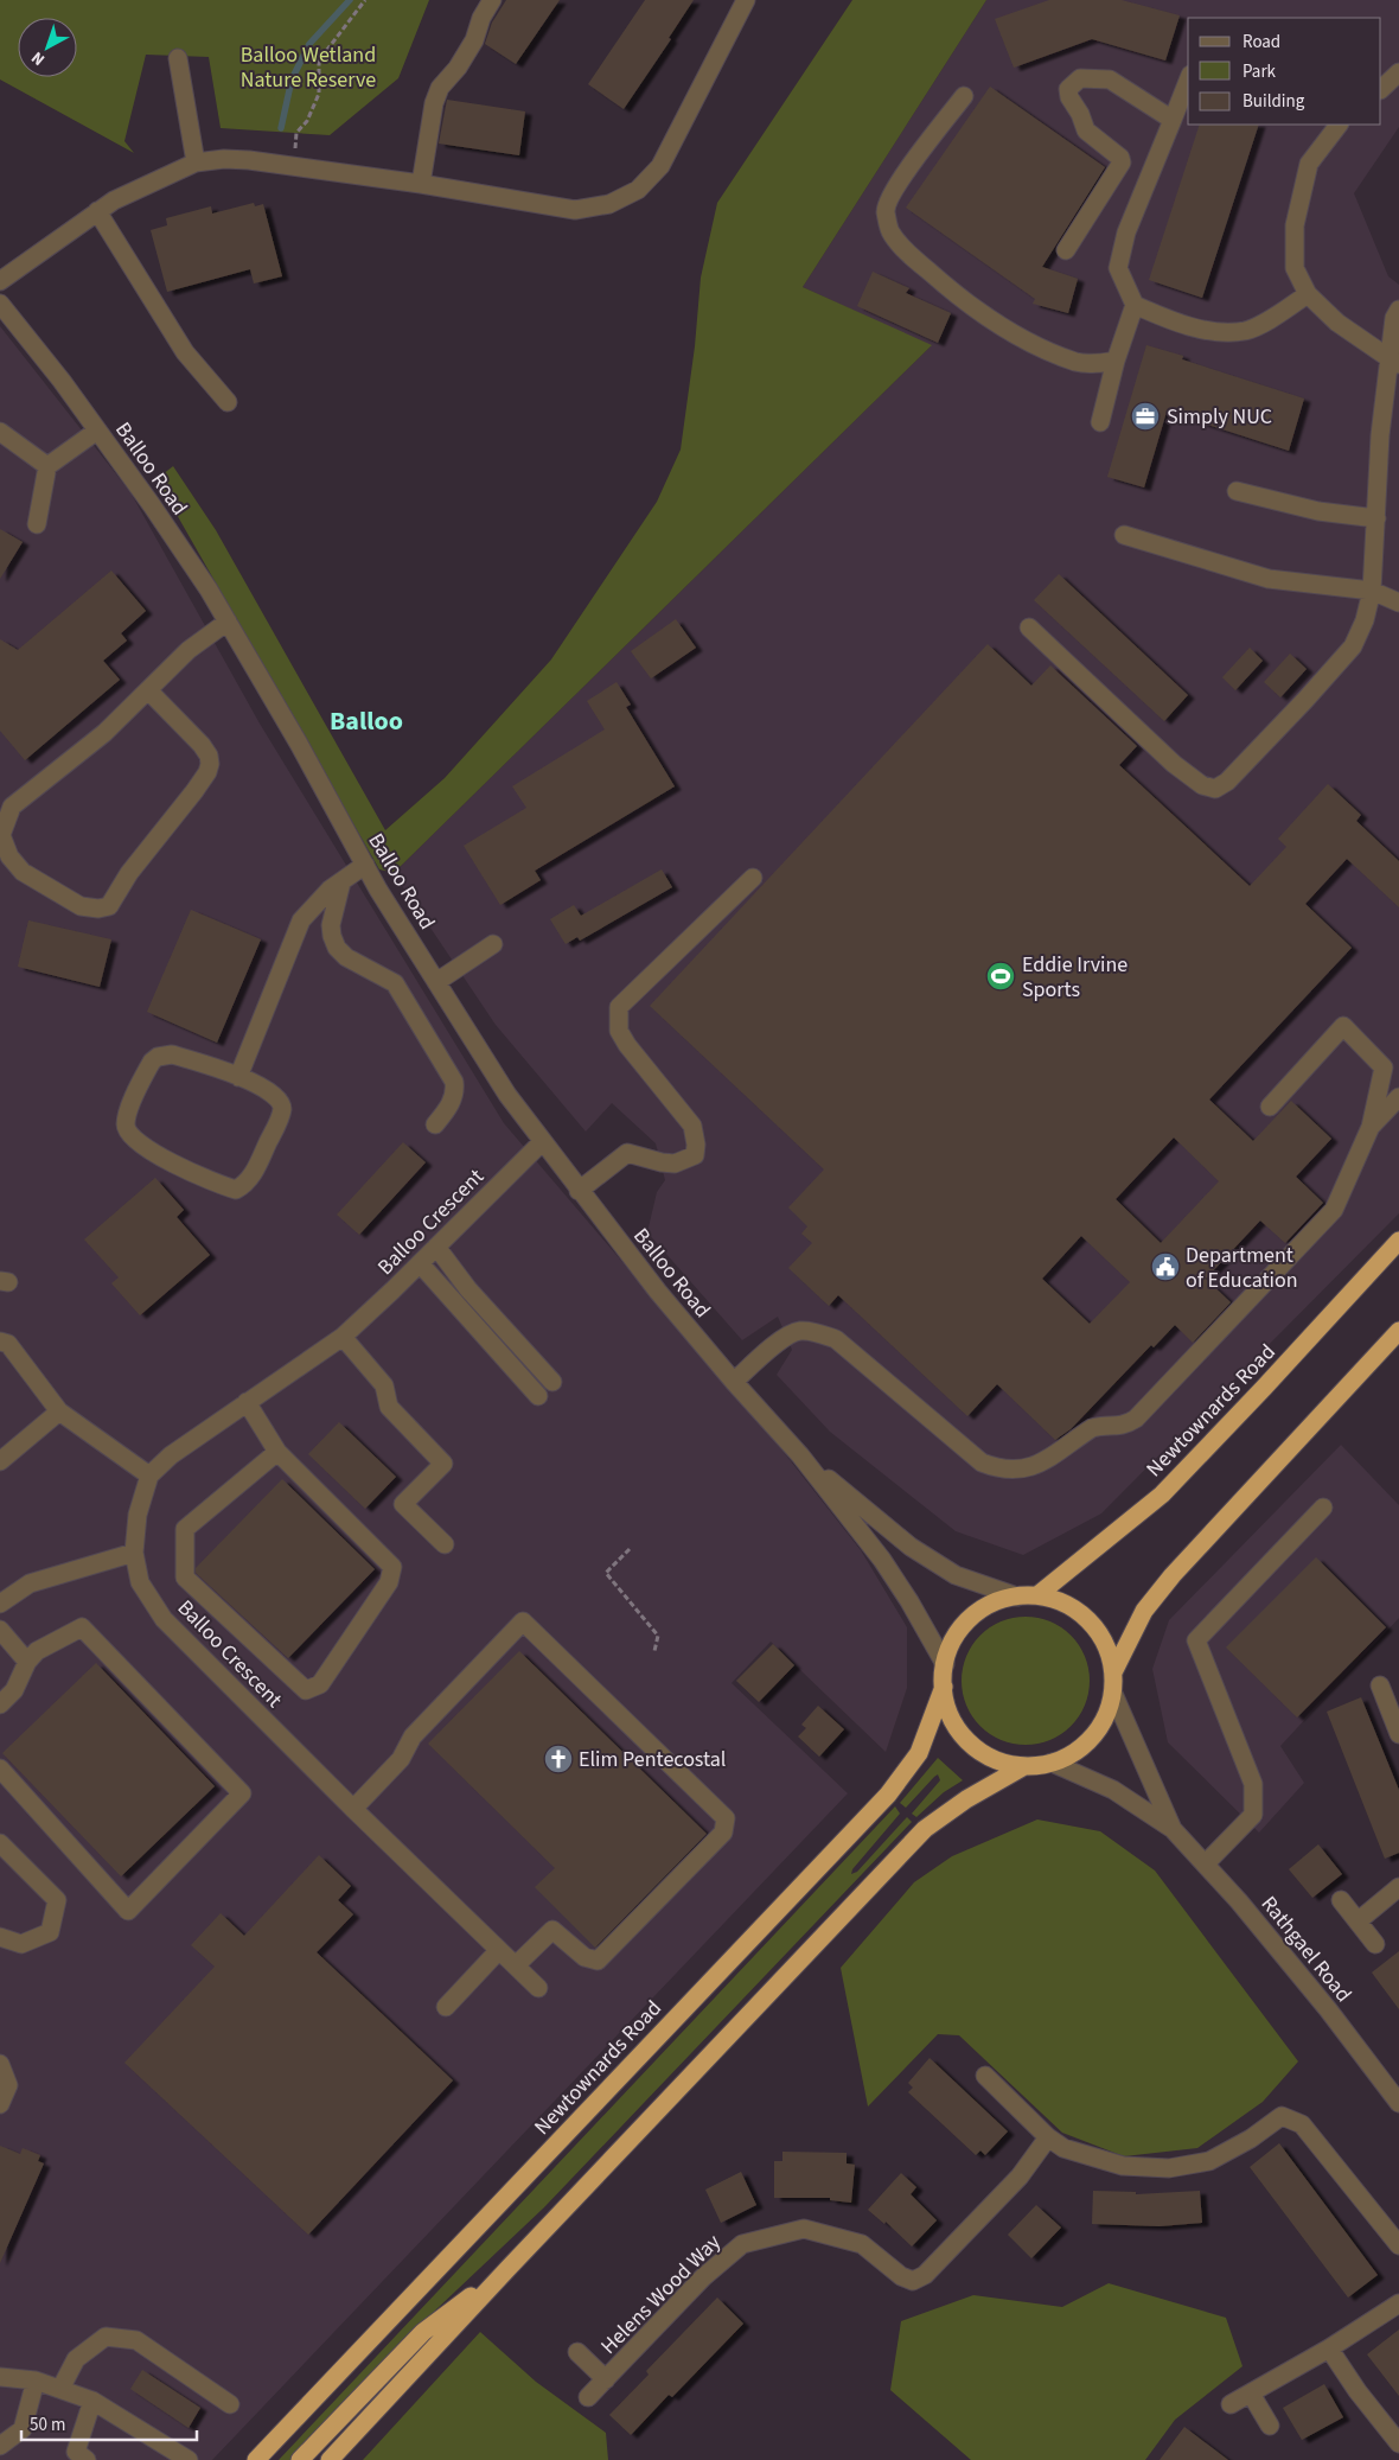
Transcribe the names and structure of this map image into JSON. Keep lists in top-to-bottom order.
{
  "streets": {
    "highway": ["Newtownards Road"],
    "street": [
      "Balloo Road",
      "Balloo Crescent",
      "Rathgael Road",
      "Helens Wood Way"
    ]
  },
  "crossings": [
    ["Balloo Road", "Balloo Crescent"],
    ["Balloo Road", "Newtownards Road"],
    ["Balloo Road", "Rathgael Road"],
    ["Newtownards Road", "Rathgael Road"]
  ],
  "districts": ["Balloo"],
  "parks": ["Balloo Wetland Nature Reserve"],
  "places": {
    "office": ["Simply NUC"],
    "sports": ["Eddie Irvine Sports"],
    "public building": ["Department of Education"],
    "church": ["Elim Pentecostal"]
  },
  "legend": ["Road", "Park", "Building"],
  "scale_bar": "50 m",
  "north": "bottom left"
}
